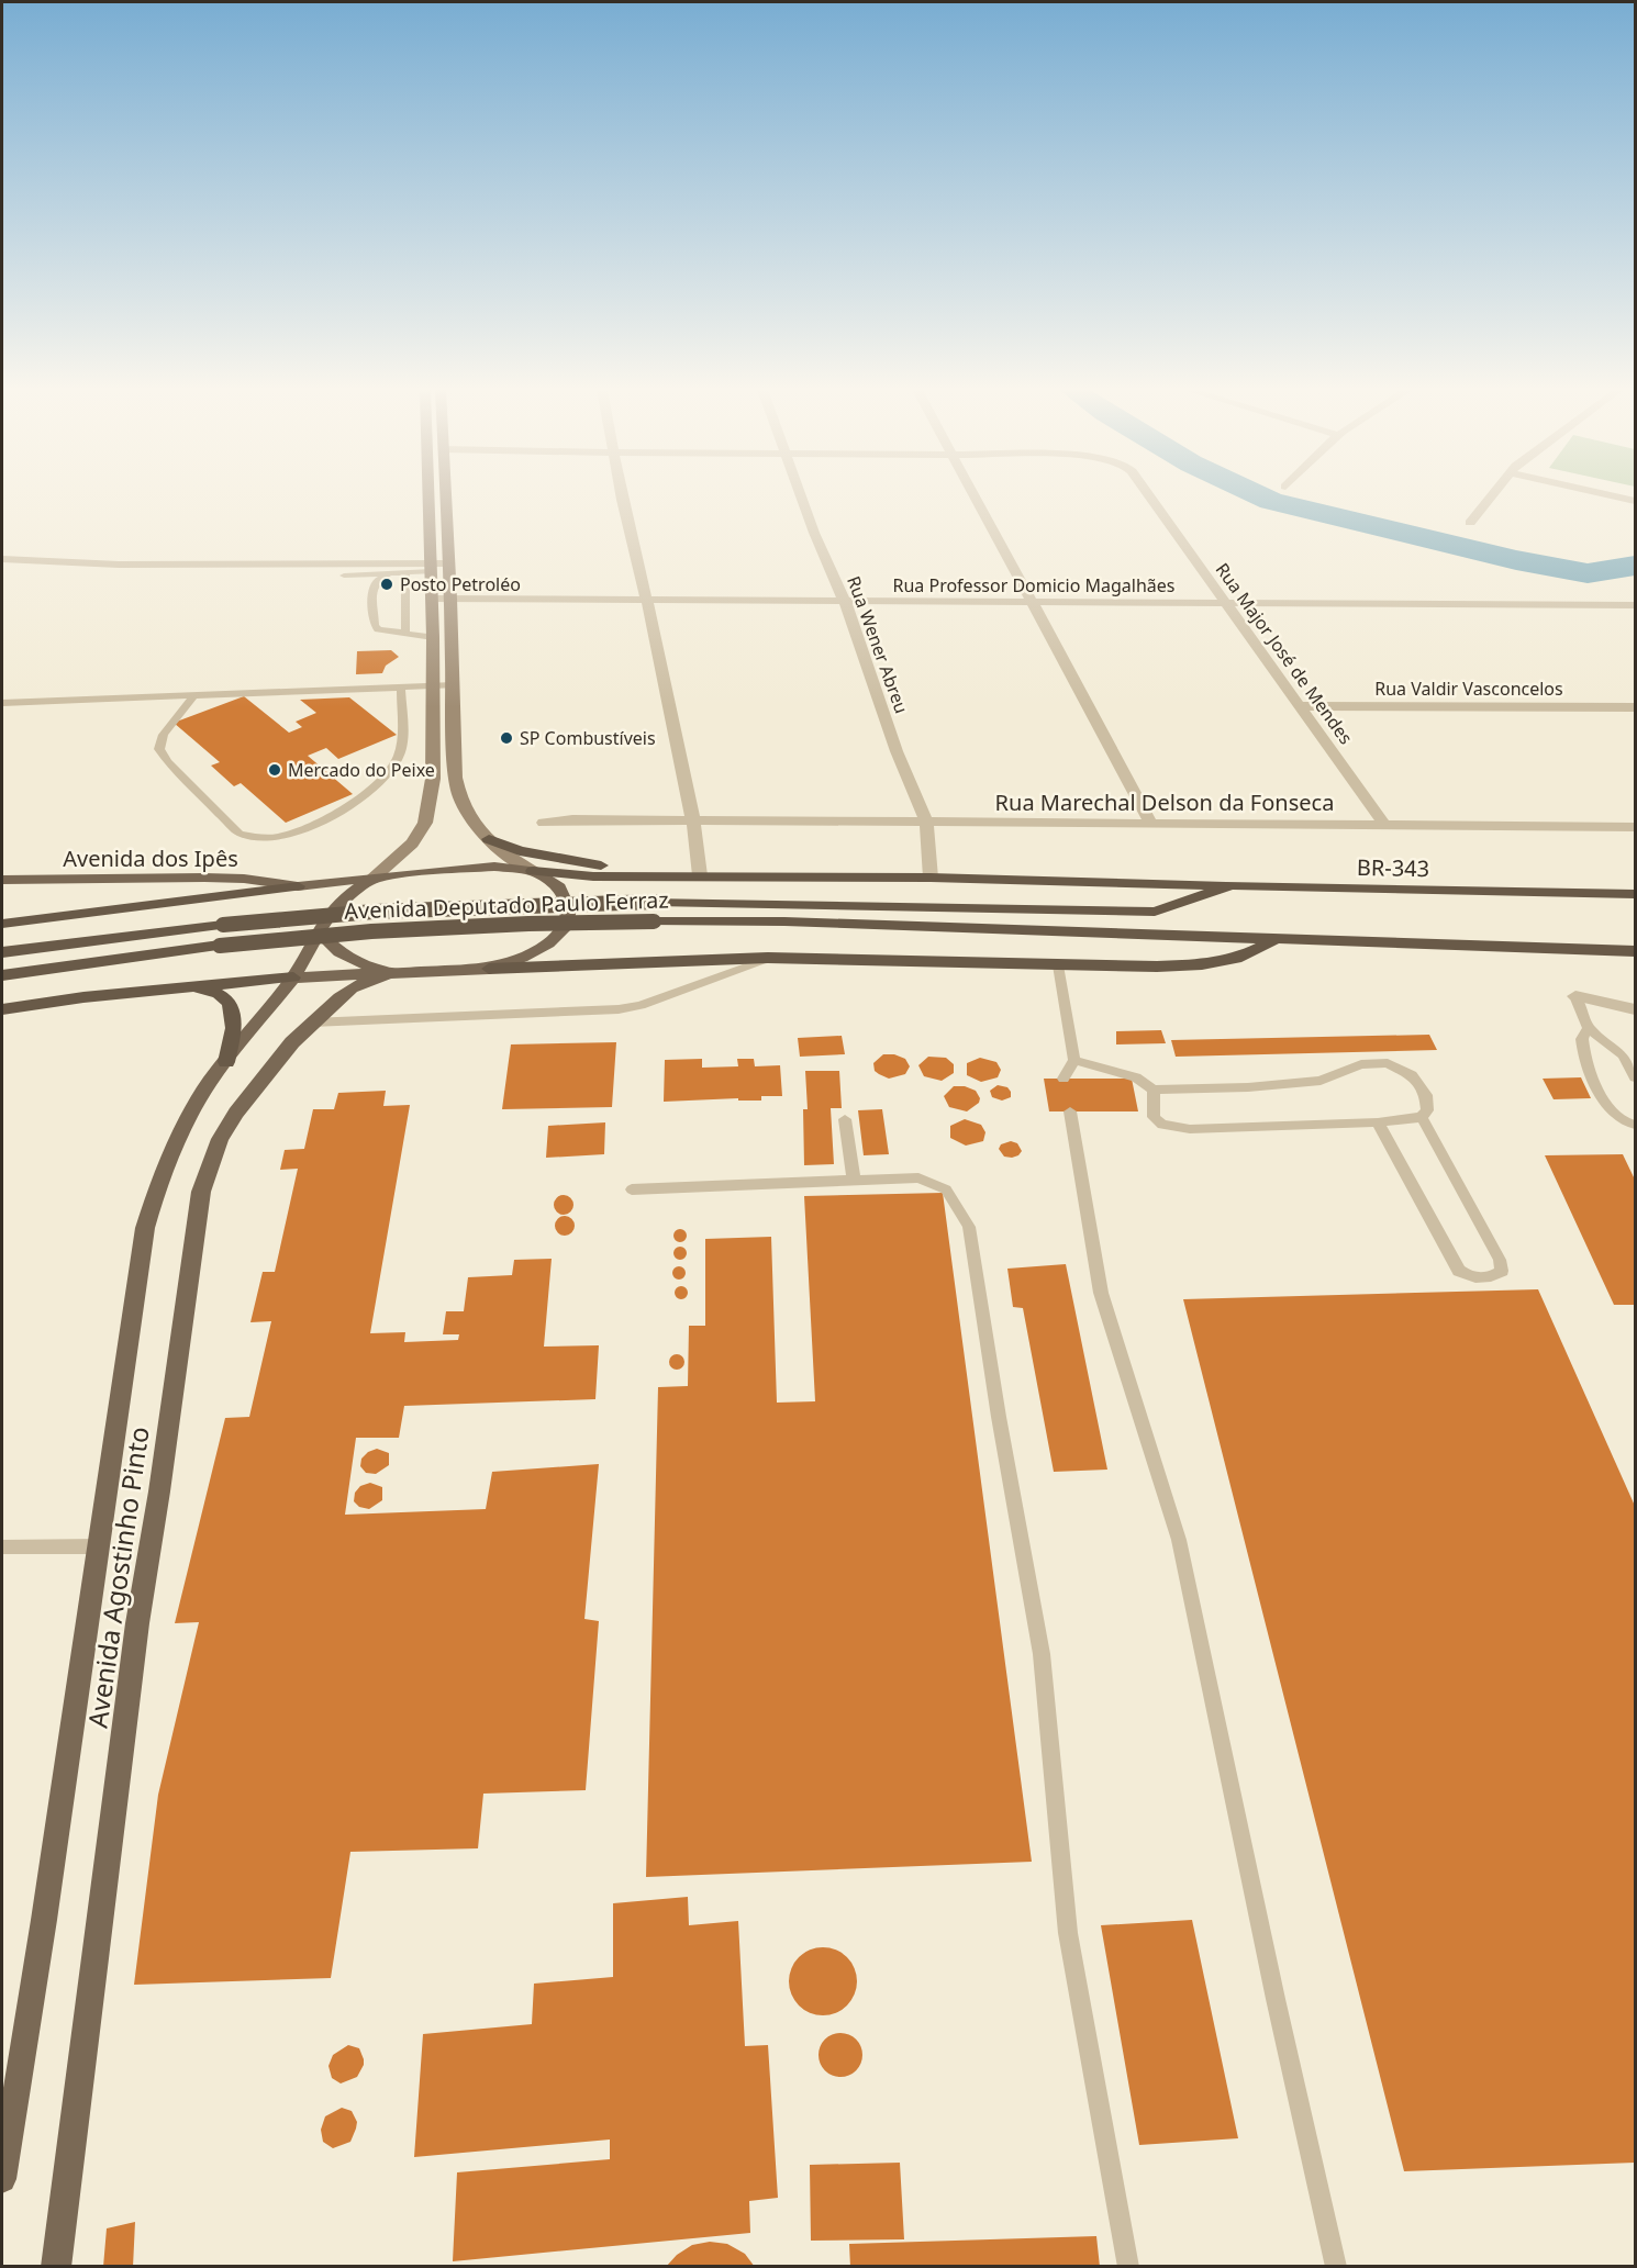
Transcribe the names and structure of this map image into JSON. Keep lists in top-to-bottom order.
{
  "streets": {
    "highway": ["BR-343", "Avenida Deputado Paulo Ferraz"],
    "main road": ["Avenida dos Ipês", "Avenida Agostinho Pinto"],
    "street": [
      "Rua Professor Domicio Magalhães",
      "Rua Wener Abreu",
      "Rua Major José de Mendes",
      "Rua Valdir Vasconcelos",
      "Rua Marechal Delson da Fonseca"
    ]
  },
  "crossings": [
    ["Rua Professor Domicio Magalhães", "Rua Wener Abreu"],
    ["Rua Professor Domicio Magalhães", "Rua Major José de Mendes"],
    ["Rua Wener Abreu", "Rua Marechal Delson da Fonseca"],
    ["Rua Major José de Mendes", "Rua Valdir Vasconcelos"],
    ["Rua Major José de Mendes", "Rua Marechal Delson da Fonseca"],
    ["Avenida dos Ipês", "Avenida Agostinho Pinto"],
    ["BR-343", "Avenida Deputado Paulo Ferraz"]
  ],
  "places": ["Posto Petroléo", "SP Combustíveis", "Mercado do Peixe"]
}
